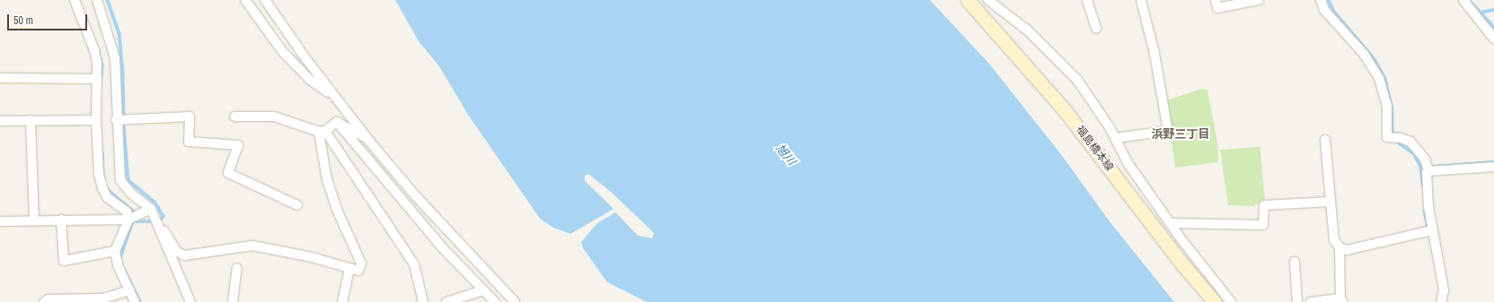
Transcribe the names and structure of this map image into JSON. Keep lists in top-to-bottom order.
{
  "streets": {
    "main road": ["福島橋本線"]
  },
  "districts": ["浜野三丁目"],
  "water": ["旭川"],
  "scale_bar": "50 m"
}
